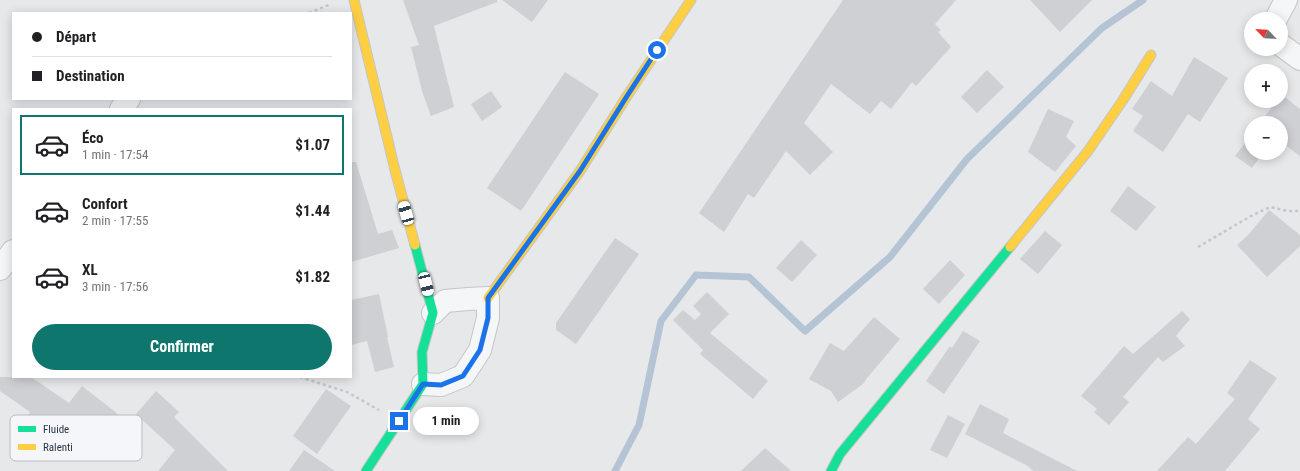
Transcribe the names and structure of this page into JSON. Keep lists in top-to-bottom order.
{
  "legend": ["Fluide", "Ralenti"],
  "north": "top left",
  "page": {
    "map_buttons": ["+", "−"],
    "banner": ["Départ", "Destination"],
    "list": [
      {
        "name": "Éco",
        "note": "1 min · 17:54",
        "value": "$1.07"
      },
      {
        "name": "Confort",
        "note": "2 min · 17:55",
        "value": "$1.44"
      },
      {
        "name": "XL",
        "note": "3 min · 17:56",
        "value": "$1.82"
      }
    ],
    "buttons": "Confirmer",
    "bubble": "1 min"
  }
}
